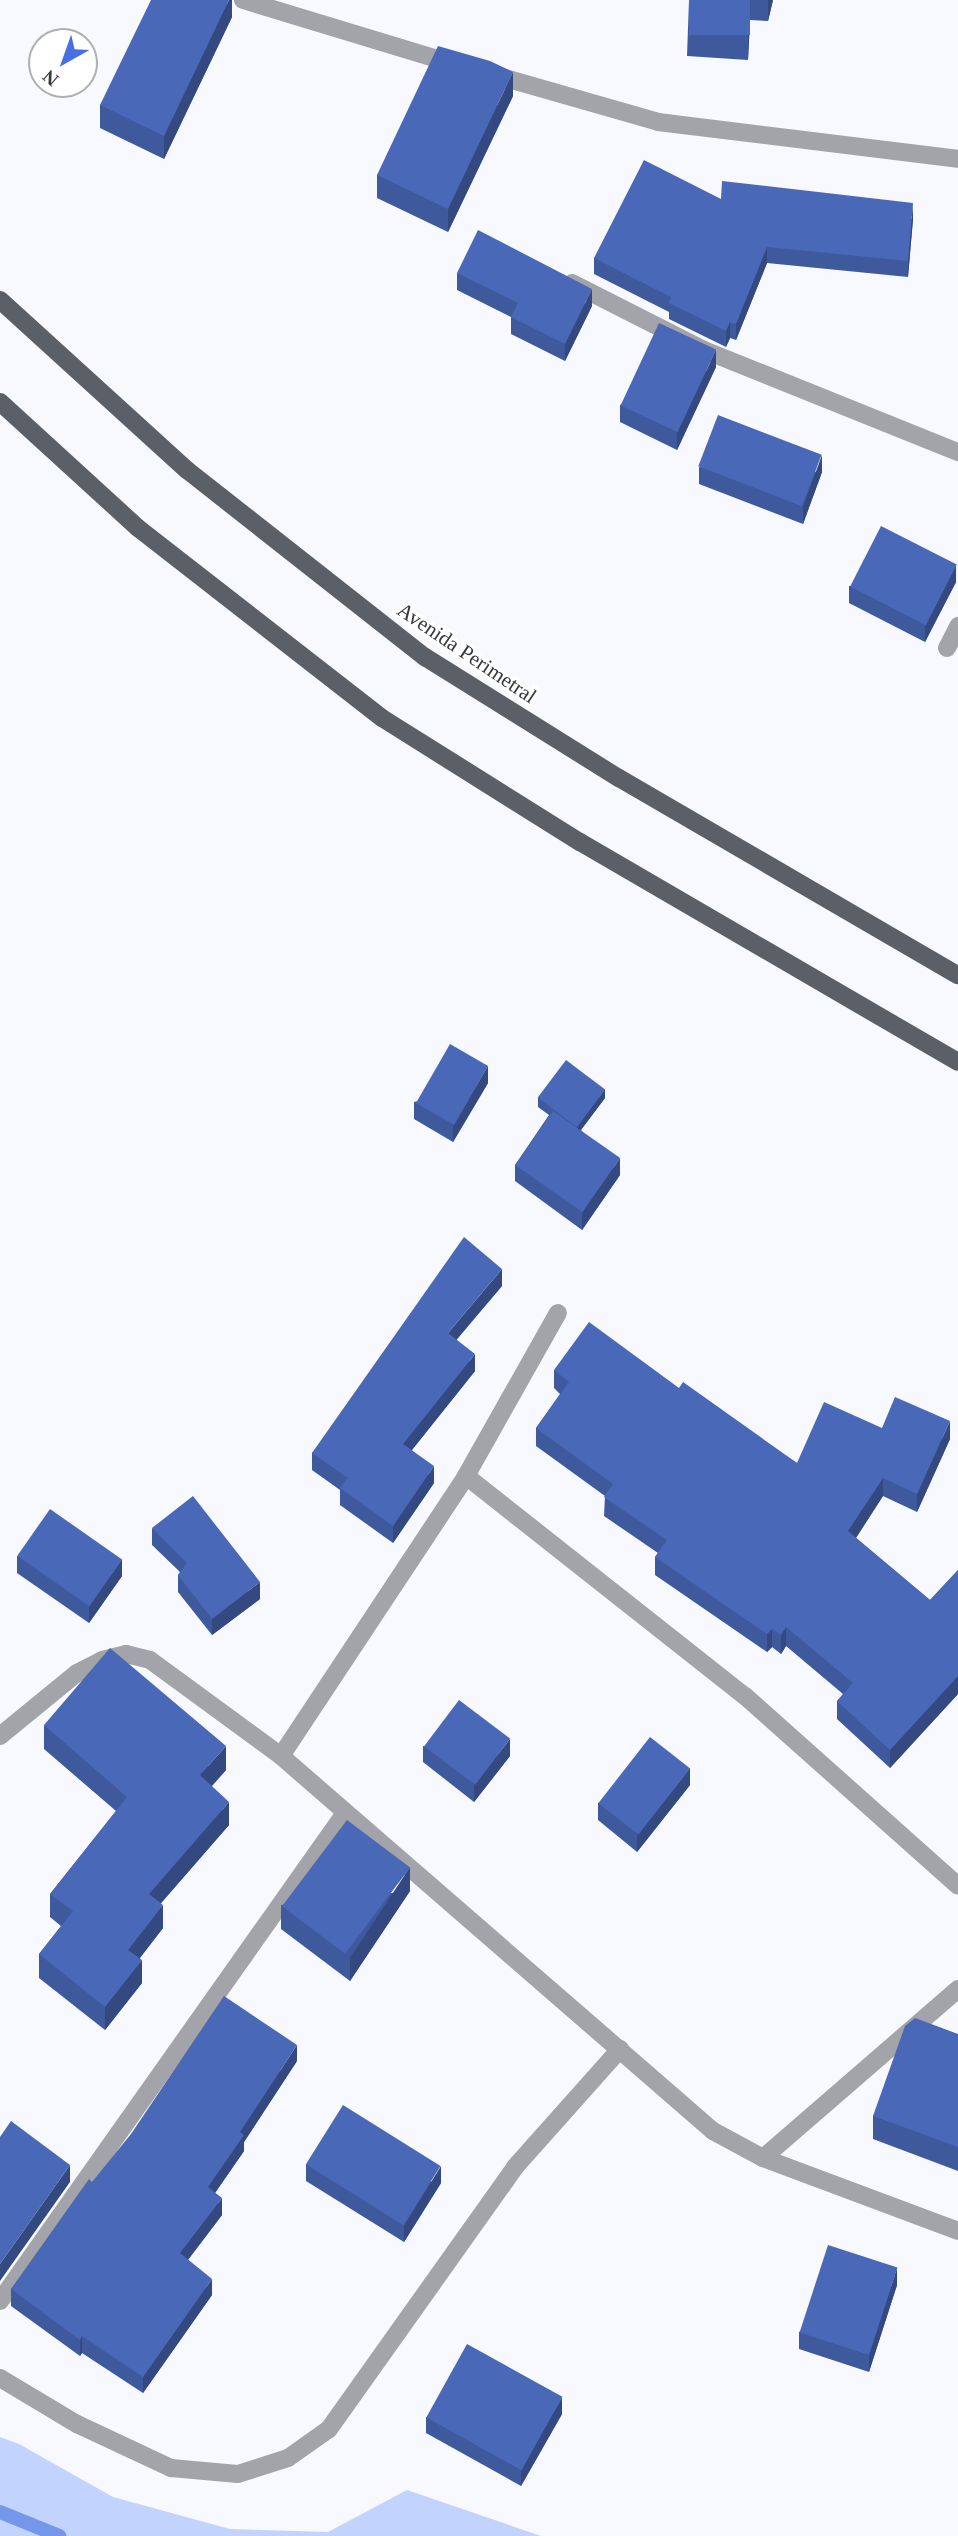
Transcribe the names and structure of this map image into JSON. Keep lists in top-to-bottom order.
{
  "streets": {
    "main road": ["Avenida Perimetral"]
  },
  "north": "bottom left"
}
